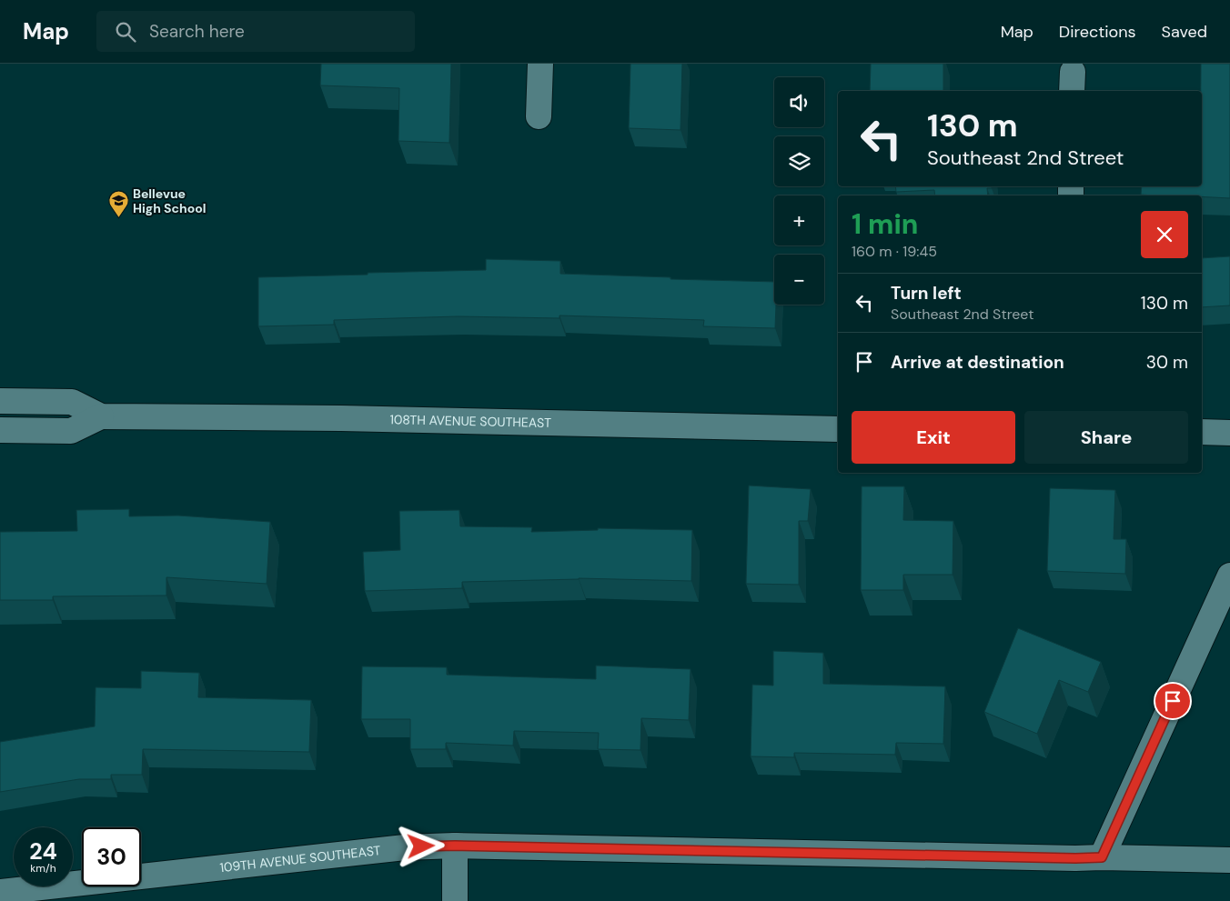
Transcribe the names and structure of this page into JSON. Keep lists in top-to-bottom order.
{
  "streets": {
    "street": ["108TH AVENUE SOUTHEAST", "109TH AVENUE SOUTHEAST"]
  },
  "places": {
    "school or university": ["Bellevue High School"]
  },
  "page": {
    "header": "Map",
    "search": "Search here",
    "nav": ["Map", "Directions", "Saved"],
    "map_buttons": ["+", "−"],
    "turn": ["130 m", "Southeast 2nd Street"],
    "heading": ["1 min", "160 m · 19:45"],
    "list": [
      {
        "name": "Turn left",
        "note": "Southeast 2nd Street",
        "value": "130 m"
      },
      {
        "name": "Arrive at destination",
        "value": "30 m"
      }
    ],
    "buttons": ["Exit", "Share"],
    "speed": "24 km/h",
    "limit": "30"
  }
}
